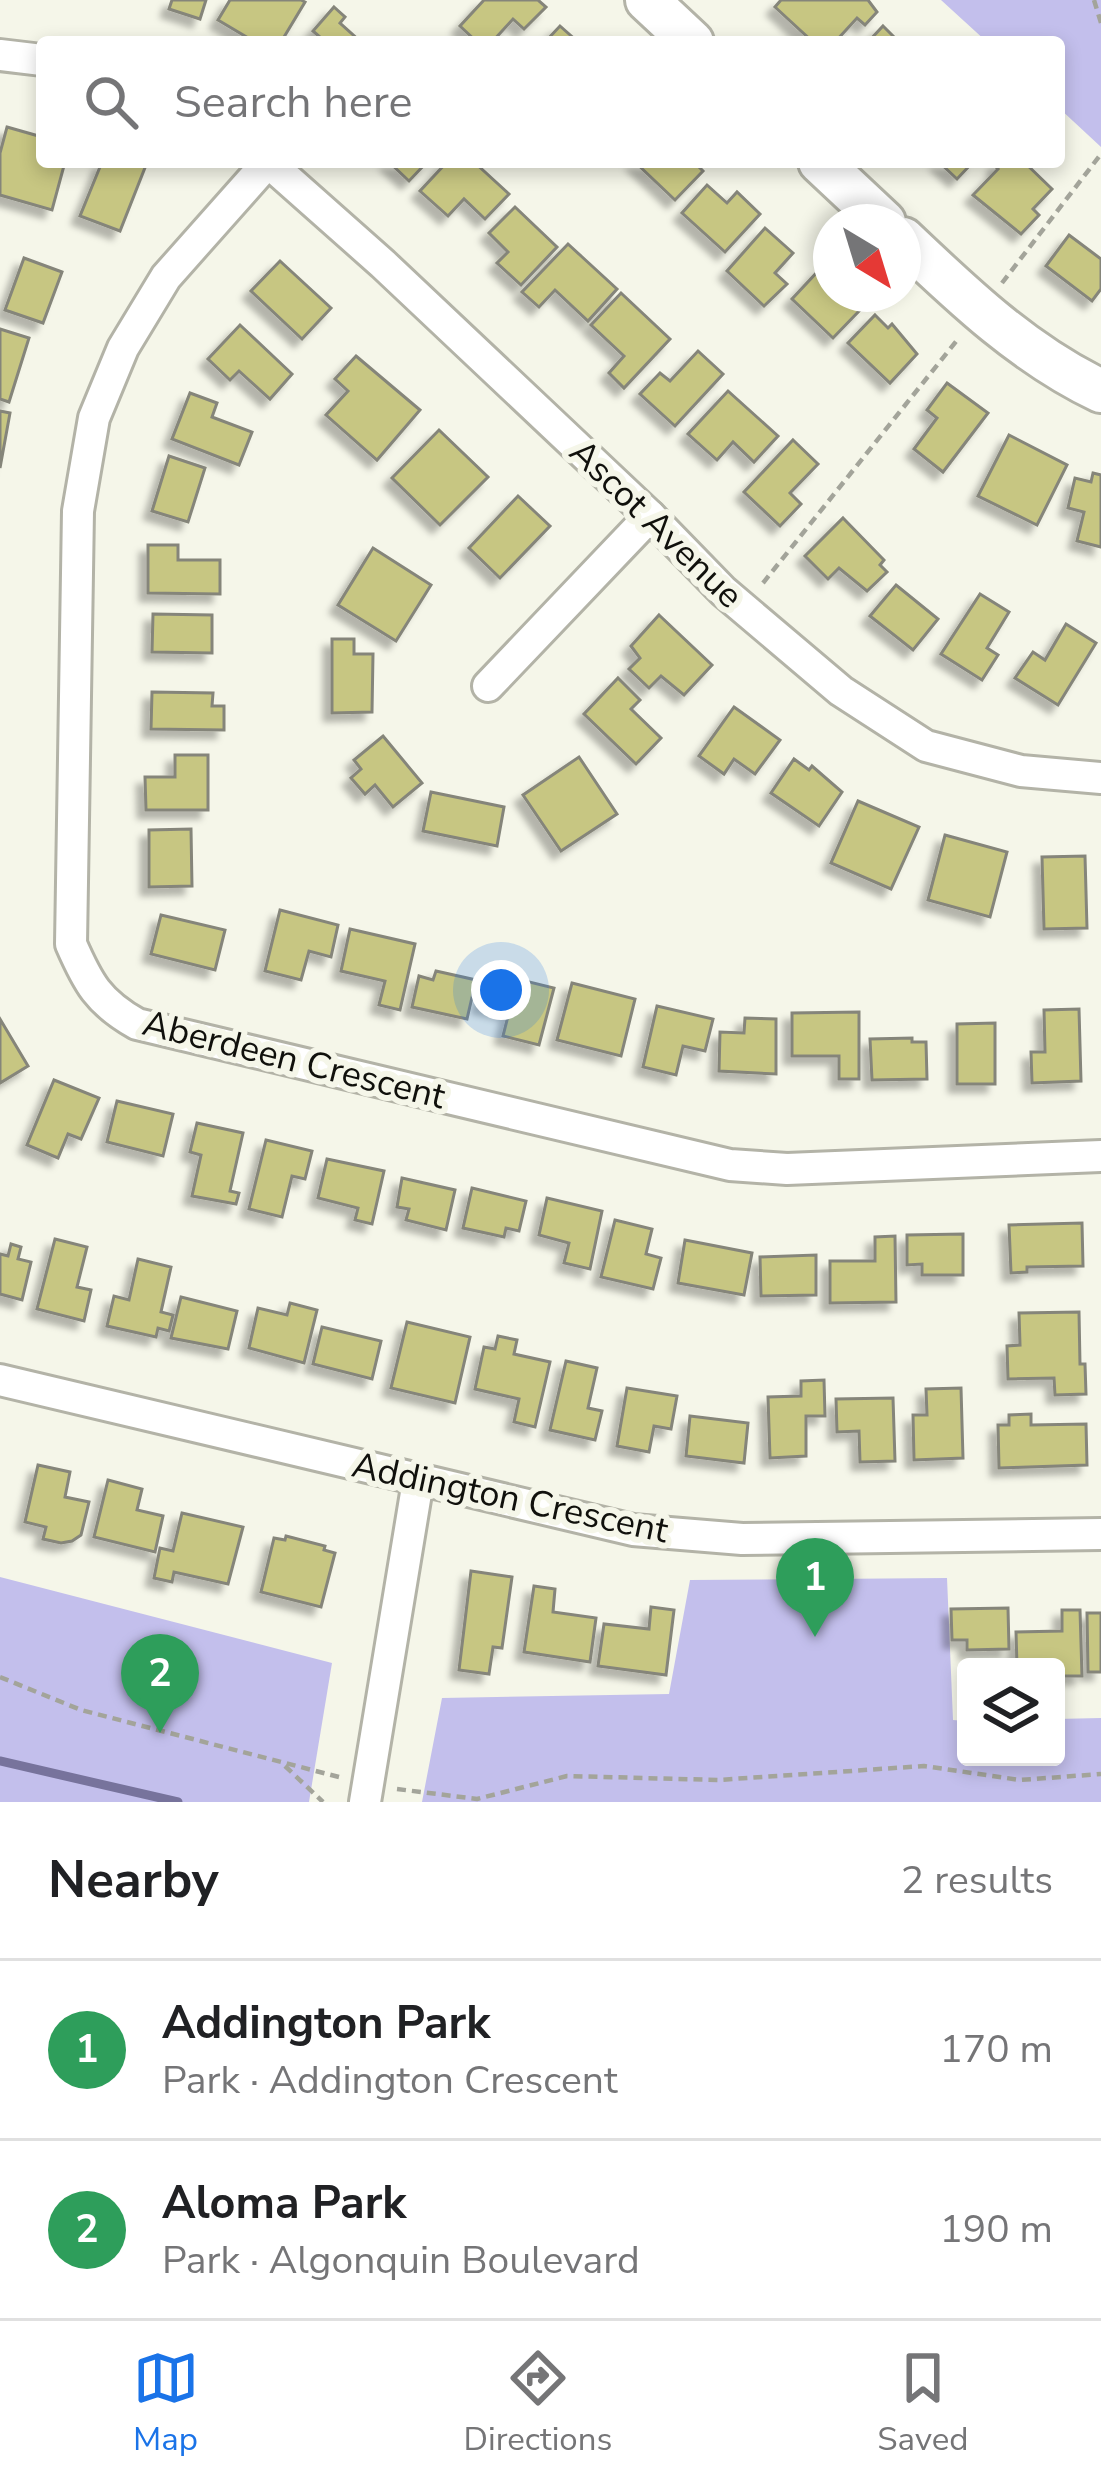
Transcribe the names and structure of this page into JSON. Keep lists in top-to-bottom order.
{
  "streets": {
    "street": ["Ascot Avenue", "Aberdeen Crescent", "Addington Crescent"]
  },
  "north": "bottom right",
  "page": {
    "search": "Search here",
    "pins": ["1", "2"],
    "heading": ["Nearby", "2 results"],
    "list": [
      {
        "mark": "1",
        "name": "Addington Park",
        "note": "Park · Addington Crescent",
        "value": "170 m"
      },
      {
        "mark": "2",
        "name": "Aloma Park",
        "note": "Park · Algonquin Boulevard",
        "value": "190 m"
      }
    ],
    "nav": ["Map", "Directions", "Saved"]
  }
}
